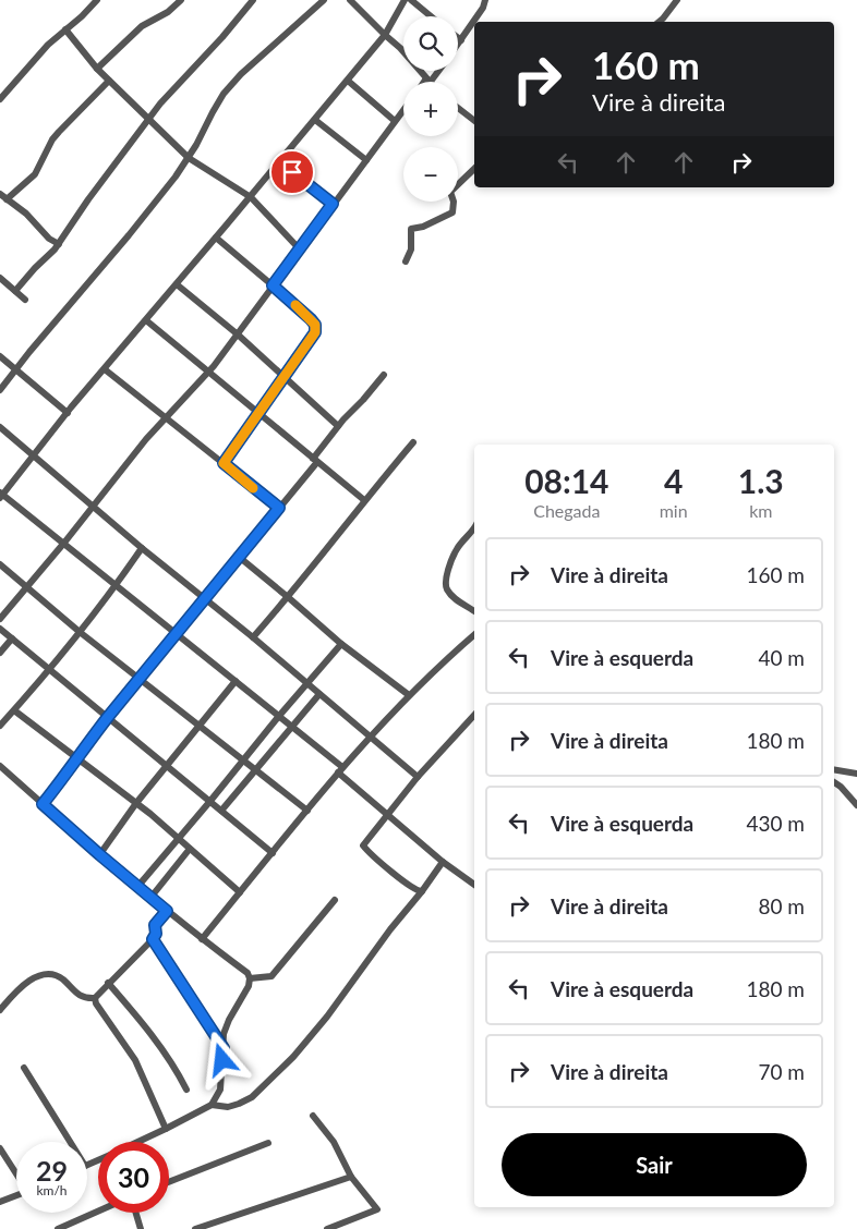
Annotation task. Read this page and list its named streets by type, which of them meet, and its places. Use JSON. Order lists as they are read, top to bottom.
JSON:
{
  "page": {
    "map_buttons": ["+", "−"],
    "turn": ["160 m", "Vire à direita"],
    "eta": [
      "08:14",
      "Chegada",
      "4",
      "min",
      "1.3",
      "km"
    ],
    "list": [
      {
        "name": "Vire à direita",
        "value": "160 m"
      },
      {
        "name": "Vire à esquerda",
        "value": "40 m"
      },
      {
        "name": "Vire à direita",
        "value": "180 m"
      },
      {
        "name": "Vire à esquerda",
        "value": "430 m"
      },
      {
        "name": "Vire à direita",
        "value": "80 m"
      },
      {
        "name": "Vire à esquerda",
        "value": "180 m"
      },
      {
        "name": "Vire à direita",
        "value": "70 m"
      }
    ],
    "buttons": "Sair",
    "speed": "29 km/h",
    "limit": "30"
  }
}
